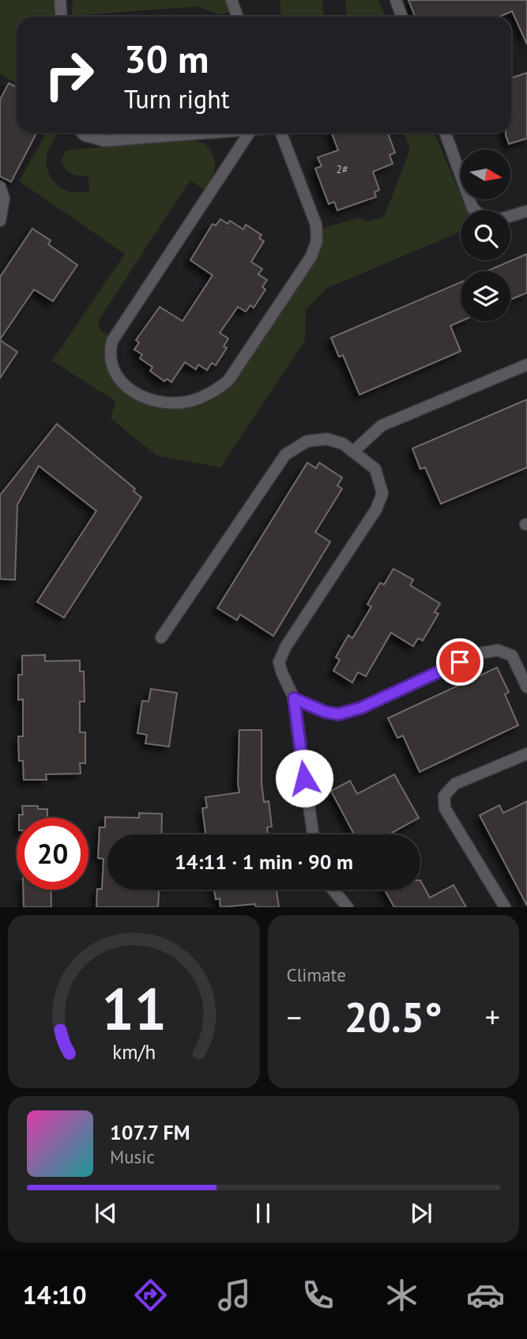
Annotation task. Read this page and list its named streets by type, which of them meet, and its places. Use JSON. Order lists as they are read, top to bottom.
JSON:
{
  "house_numbers": ["2#"],
  "north": "right",
  "page": {
    "turn": ["30 m", "Turn right"],
    "limit": "20",
    "trip": "14:11 · 1 min · 90 m",
    "tile": "Climate",
    "heat": ["−", "20.5°", "+"],
    "song": ["107.7 FM", "Music"],
    "tabs": "14:10",
    "gauge": ["11", "km/h"]
  }
}
